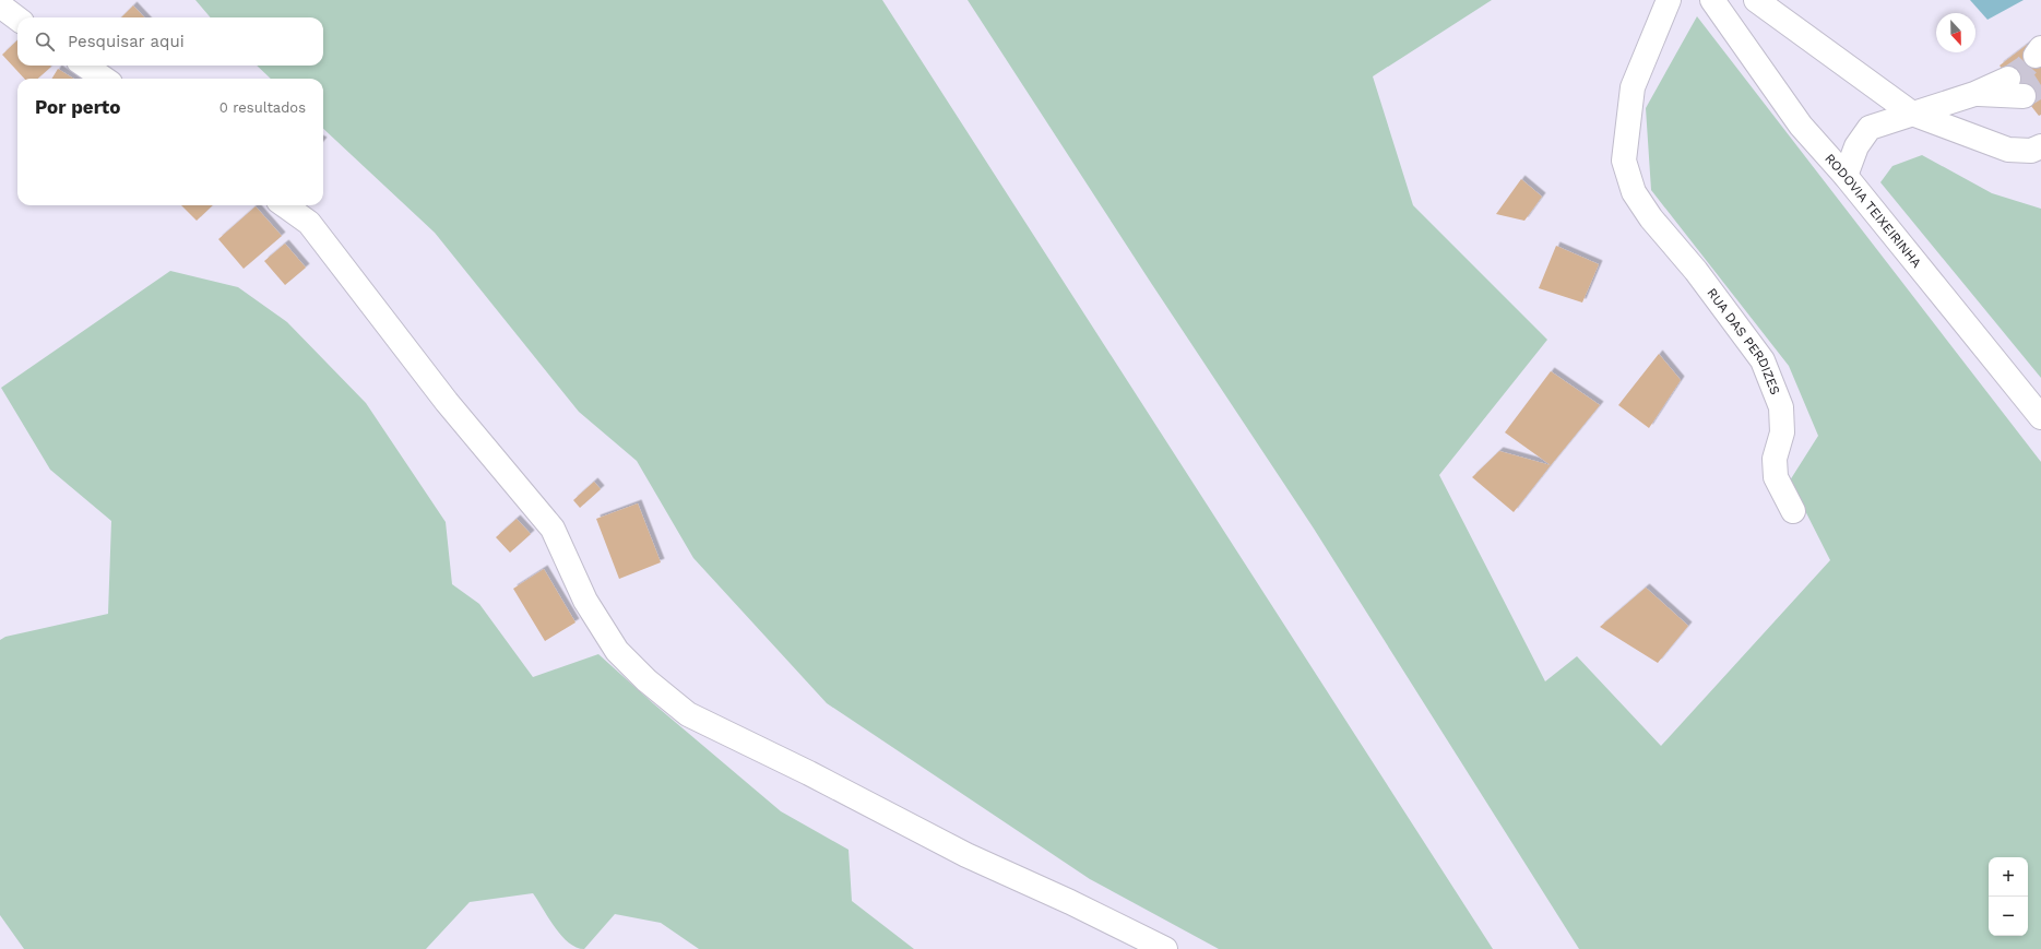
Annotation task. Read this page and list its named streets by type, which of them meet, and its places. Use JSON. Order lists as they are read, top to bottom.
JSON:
{
  "streets": {
    "street": ["RODOVIA TEIXEIRINHA", "RUA DAS PERDIZES"]
  },
  "north": "bottom",
  "page": {
    "search": "Pesquisar aqui",
    "heading": ["Por perto", "0 resultados"],
    "map_buttons": ["+", "−"]
  }
}
